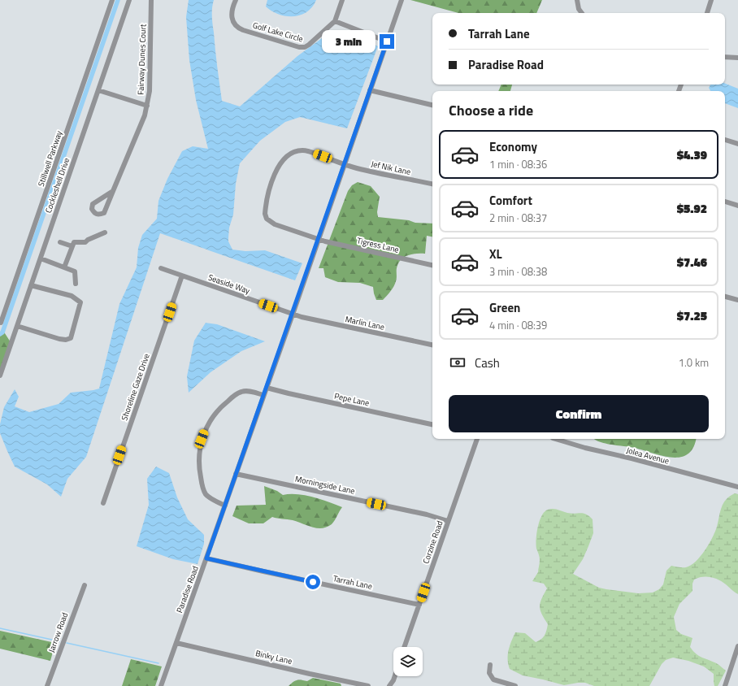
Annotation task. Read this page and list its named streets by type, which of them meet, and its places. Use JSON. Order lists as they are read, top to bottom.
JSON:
{
  "streets": {
    "street": [
      "Golf Lake Circle",
      "Fairway Dunes Court",
      "Stillwell Parkway",
      "Jef Nik Lane",
      "Cockleshell Drive",
      "Tigress Lane",
      "Seaside Way",
      "Marlin Lane",
      "Shoreline Gaze Drive",
      "Pepe Lane",
      "Jolea Avenue",
      "Morningside Lane",
      "Corzine Road",
      "Tarrah Lane",
      "Paradise Road",
      "Jarrow Road",
      "Binky Lane"
    ]
  },
  "crossings": [
    ["Jef Nik Lane", "Tigress Lane"],
    ["Jef Nik Lane", "Paradise Road"],
    ["Tigress Lane", "Paradise Road"],
    ["Seaside Way", "Marlin Lane"],
    ["Seaside Way", "Shoreline Gaze Drive"],
    ["Seaside Way", "Paradise Road"],
    ["Marlin Lane", "Paradise Road"],
    ["Pepe Lane", "Paradise Road"],
    ["Morningside Lane", "Corzine Road"],
    ["Morningside Lane", "Paradise Road"],
    ["Corzine Road", "Tarrah Lane"],
    ["Tarrah Lane", "Paradise Road"],
    ["Paradise Road", "Binky Lane"]
  ],
  "page": {
    "banner": ["Tarrah Lane", "Paradise Road"],
    "bubble": "3 min",
    "heading": "Choose a ride",
    "list": [
      {
        "name": "Economy",
        "note": "1 min · 08:36",
        "value": "$4.39"
      },
      {
        "name": "Comfort",
        "note": "2 min · 08:37",
        "value": "$5.92"
      },
      {
        "name": "XL",
        "note": "3 min · 08:38",
        "value": "$7.46"
      },
      {
        "name": "Green",
        "note": "4 min · 08:39",
        "value": "$7.25"
      }
    ],
    "pay": ["Cash", "1.0 km"],
    "buttons": "Confirm"
  }
}
